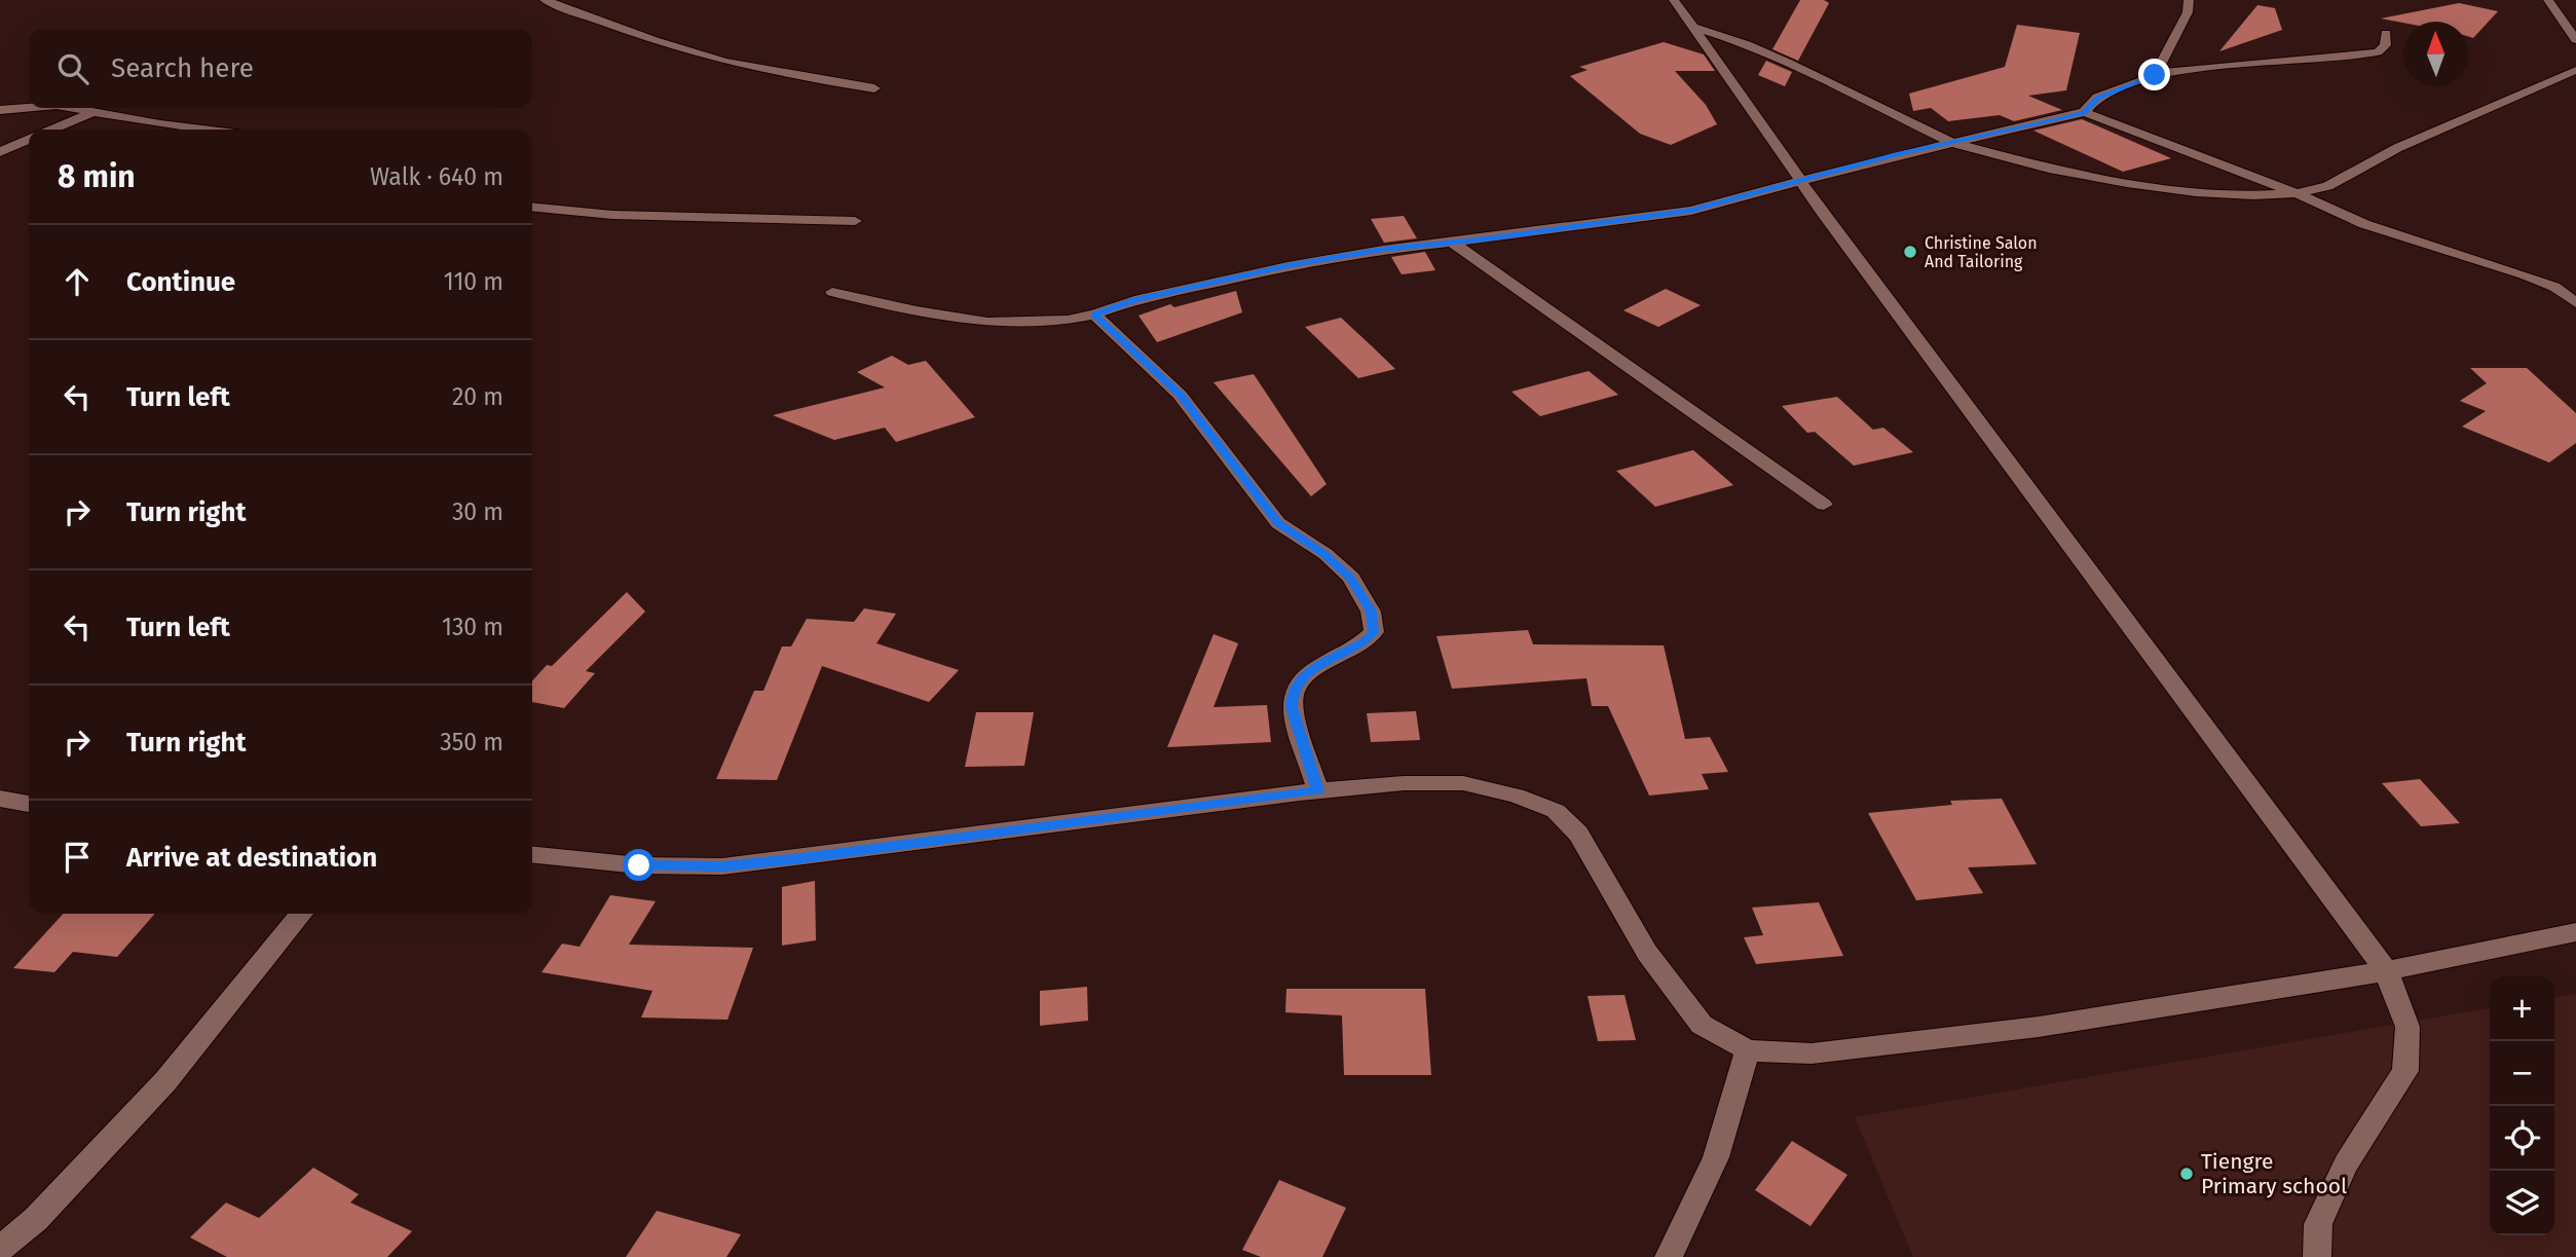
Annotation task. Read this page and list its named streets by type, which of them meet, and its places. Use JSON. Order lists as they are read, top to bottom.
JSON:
{
  "places": ["Christine Salon And Tailoring", "Tiengre Primary school"],
  "north": "top",
  "page": {
    "search": "Search here",
    "heading": ["8 min", "Walk · 640 m"],
    "list": [
      ["Continue", "110 m"],
      ["Turn left", "20 m"],
      ["Turn right", "30 m"],
      ["Turn left", "130 m"],
      ["Turn right", "350 m"],
      "Arrive at destination"
    ],
    "map_buttons": ["+", "−"]
  }
}
